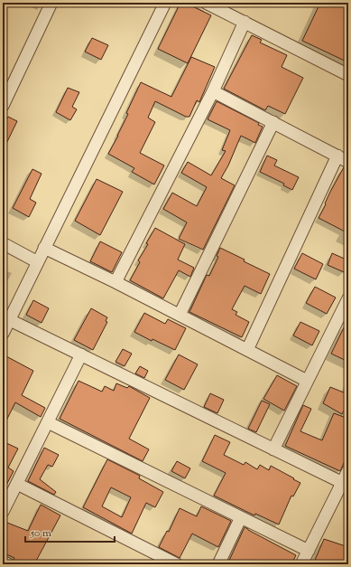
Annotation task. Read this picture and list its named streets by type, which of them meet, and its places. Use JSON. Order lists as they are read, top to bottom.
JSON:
{
  "scale_bar": "50 m"
}
